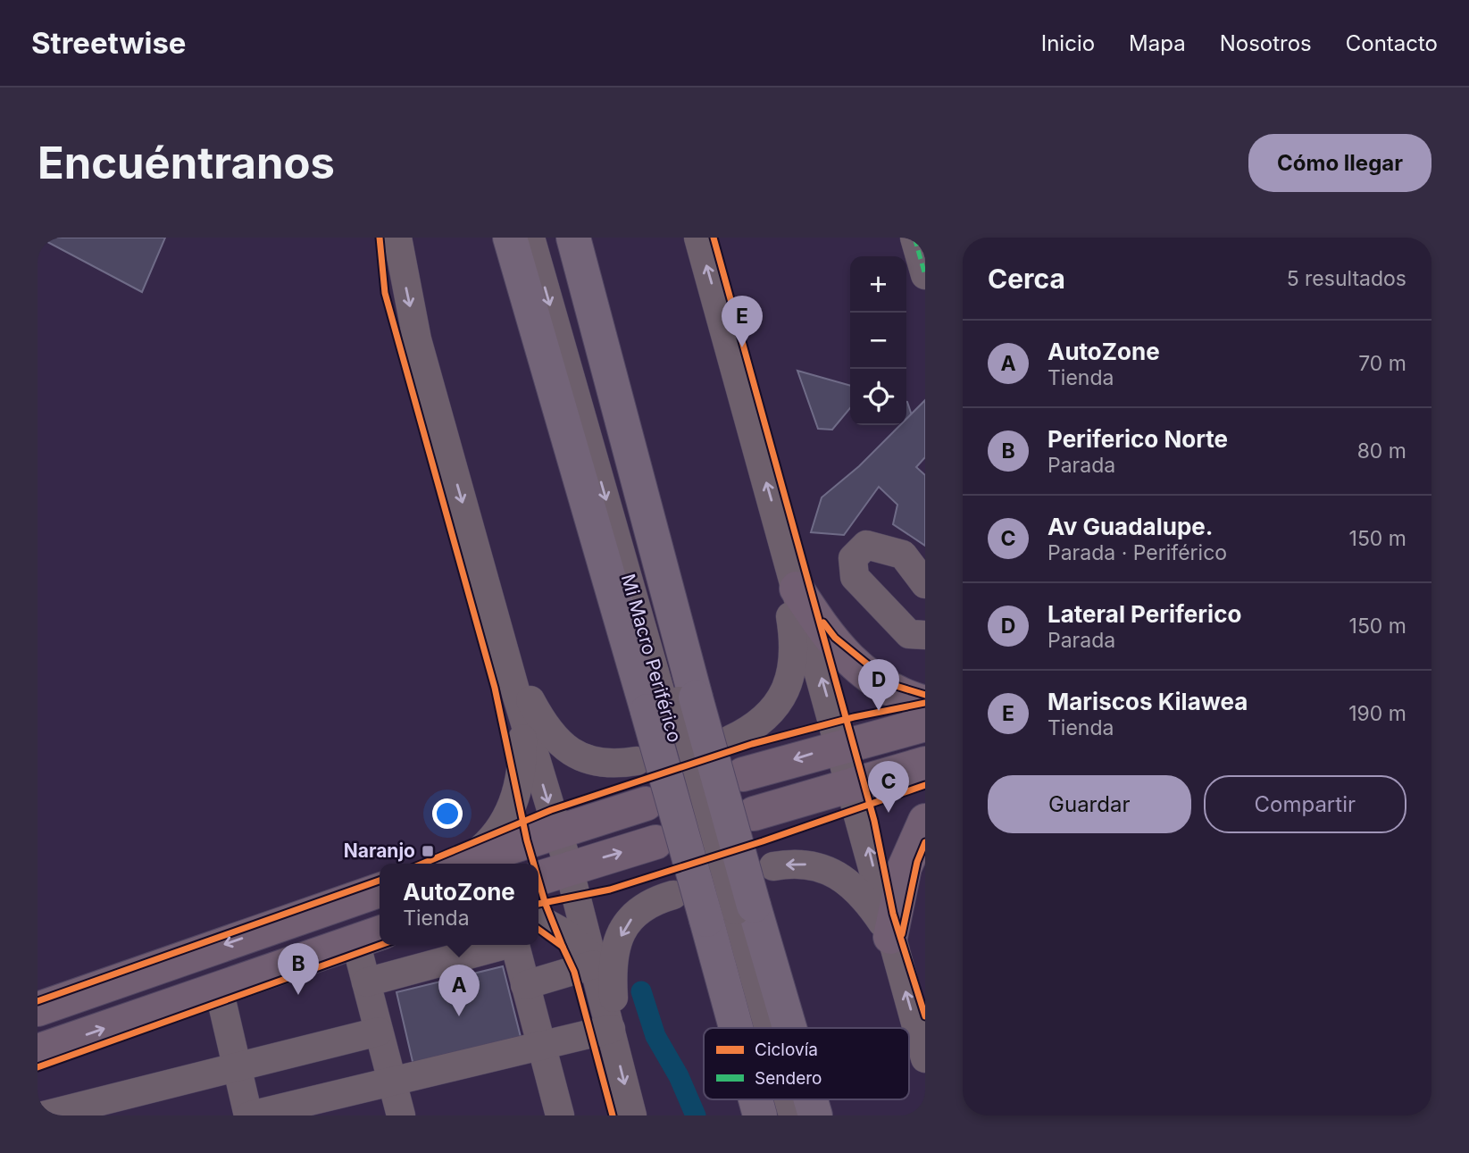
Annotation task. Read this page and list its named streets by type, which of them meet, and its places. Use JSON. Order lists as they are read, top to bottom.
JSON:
{
  "streets": {
    "street": ["Mi Macro Periférico"]
  },
  "places": {
    "transit": ["Naranjo"]
  },
  "legend": ["Ciclovía", "Sendero"],
  "page": {
    "header": "Streetwise",
    "nav": [
      "Inicio",
      "Mapa",
      "Nosotros",
      "Contacto"
    ],
    "buttons": [
      "Cómo llegar",
      ["Guardar", "Compartir"]
    ],
    "title": "Encuéntranos",
    "heading": ["Cerca", "5 resultados"],
    "map_buttons": ["+", "−"],
    "pins": [
      "E",
      "D",
      "C",
      "B",
      "A"
    ],
    "list": [
      {
        "mark": "A",
        "name": "AutoZone",
        "note": "Tienda",
        "value": "70 m"
      },
      {
        "mark": "B",
        "name": "Periferico Norte",
        "note": "Parada",
        "value": "80 m"
      },
      {
        "mark": "C",
        "name": "Av Guadalupe.",
        "note": "Parada · Periférico",
        "value": "150 m"
      },
      {
        "mark": "D",
        "name": "Lateral Periferico",
        "note": "Parada",
        "value": "150 m"
      },
      {
        "mark": "E",
        "name": "Mariscos Kilawea",
        "note": "Tienda",
        "value": "190 m"
      }
    ],
    "popup": ["AutoZone", "Tienda"]
  }
}
